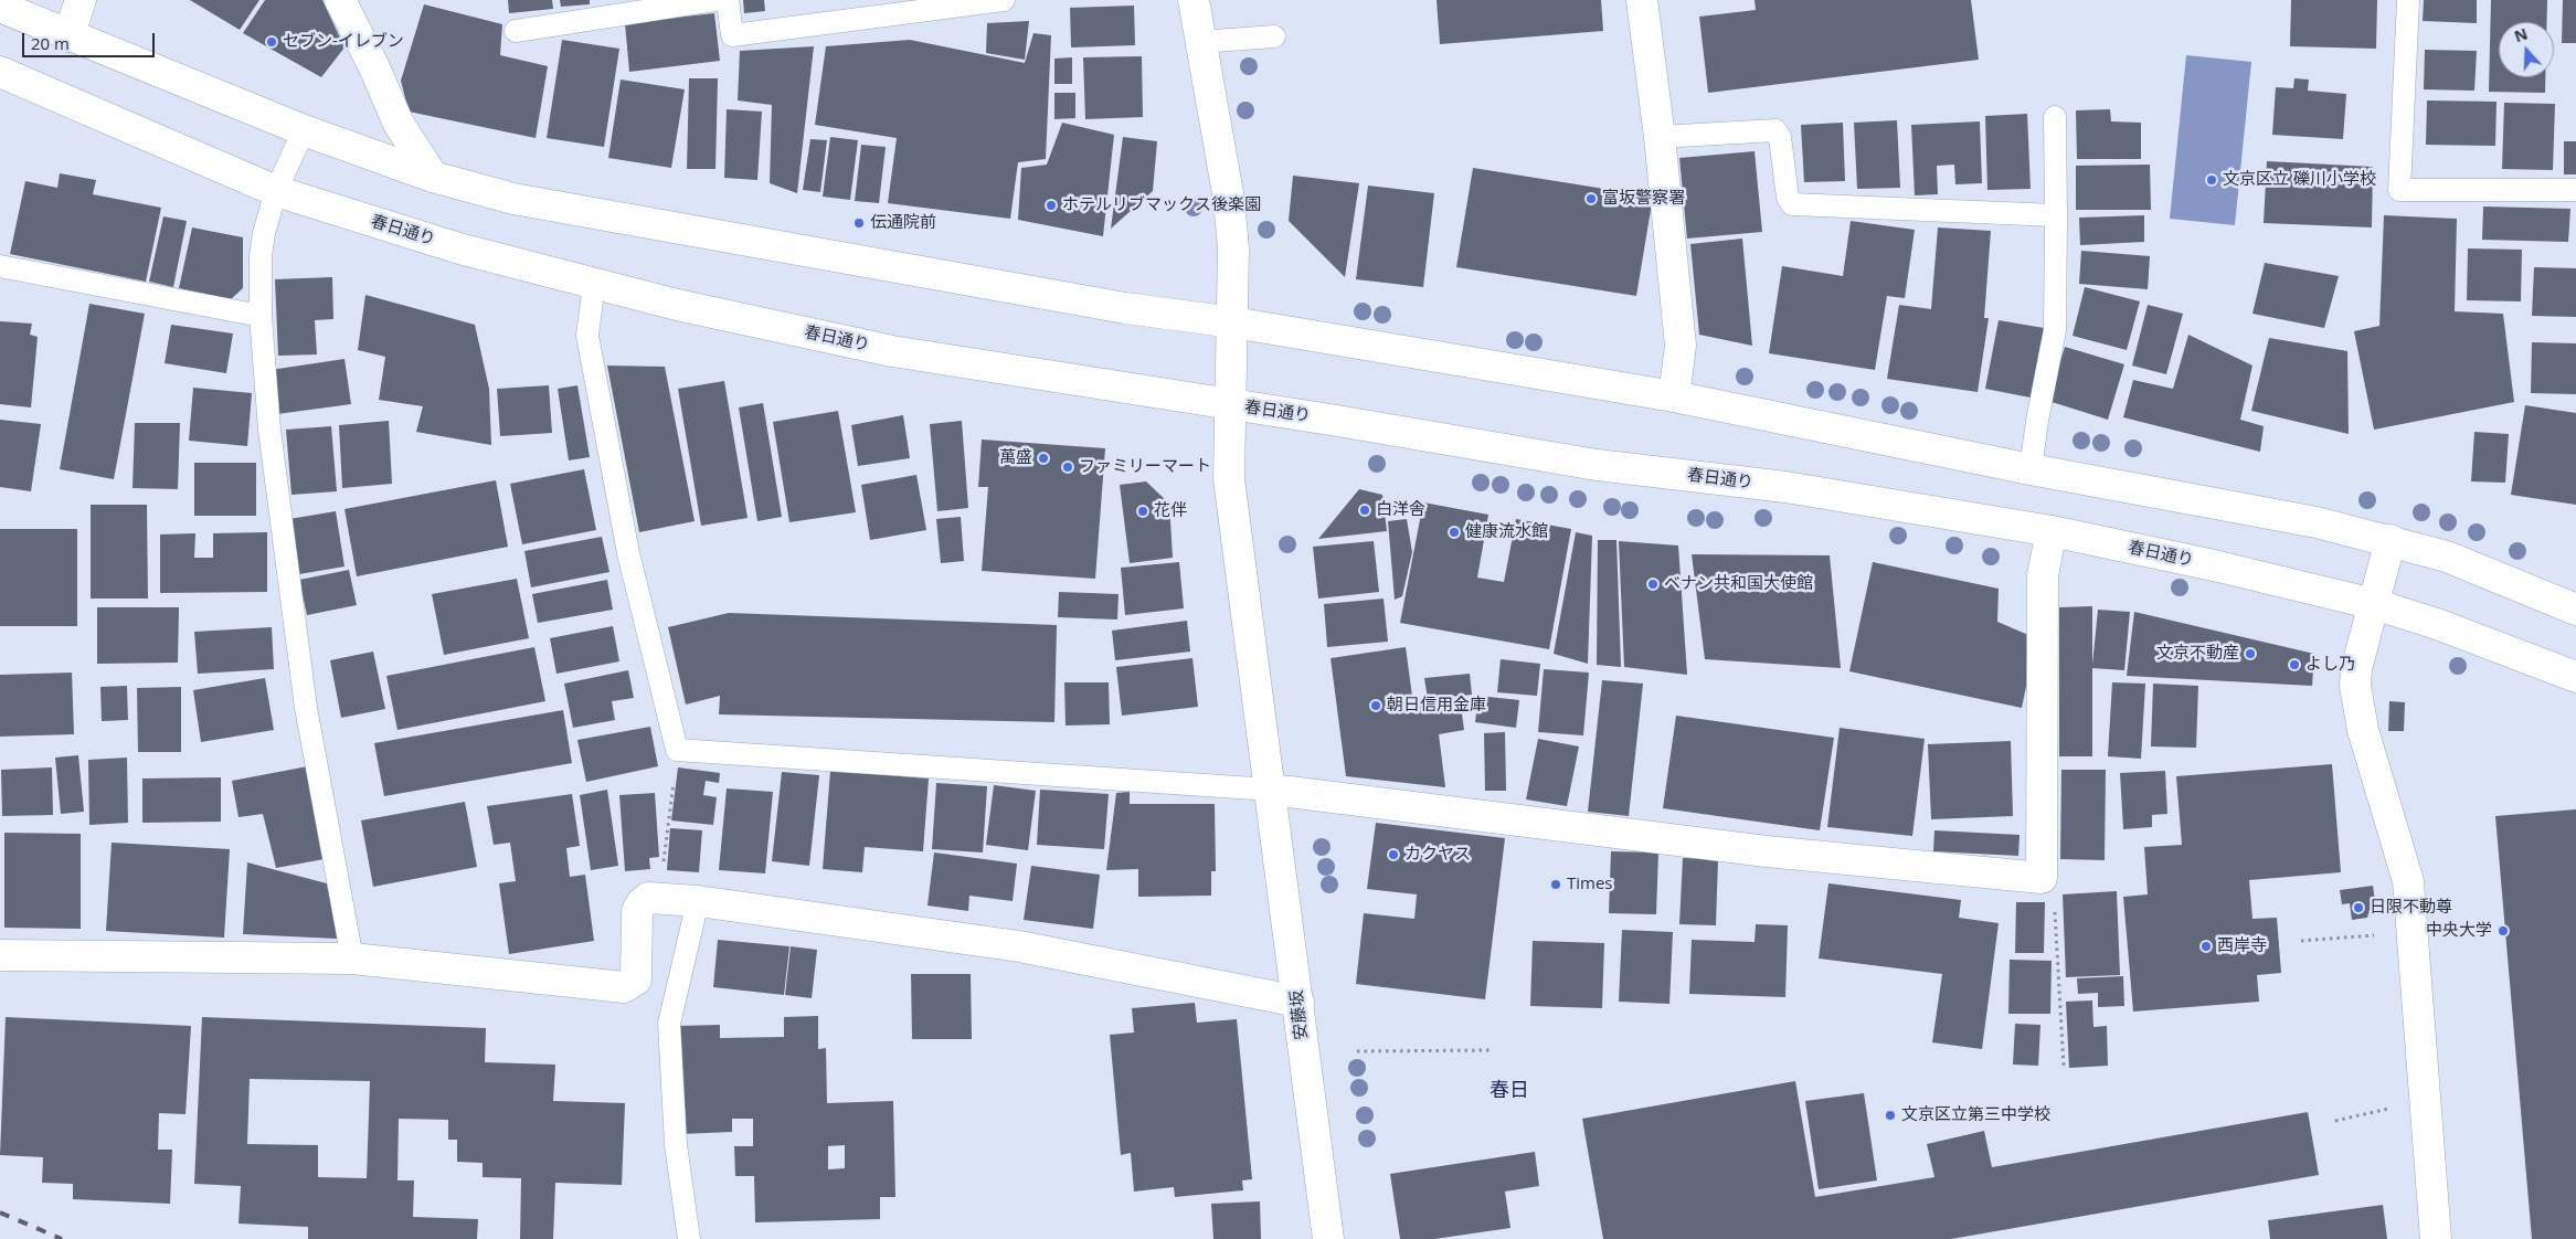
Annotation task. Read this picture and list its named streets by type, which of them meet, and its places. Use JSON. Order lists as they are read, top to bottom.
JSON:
{
  "streets": {
    "main road": ["春日通り", "安藤坂"]
  },
  "crossings": [
    ["春日通り", "安藤坂"]
  ],
  "districts": ["春日"],
  "places": [
    "セブン-イレブン",
    "文京区立 礫川小学校",
    "富坂警察署",
    "ホテルリブマックス後楽園",
    "伝通院前",
    "萬盛",
    "ファミリーマート",
    "白洋舎",
    "花伴",
    "健康流水館",
    "ベナン共和国大使館",
    "文京不動産",
    "よし乃",
    "朝日信用金庫",
    "カクヤス",
    "Times",
    "日限不動尊",
    "中央大学",
    "西岸寺",
    "文京区立第三中学校"
  ],
  "scale_bar": "20 m",
  "north": "top"
}
